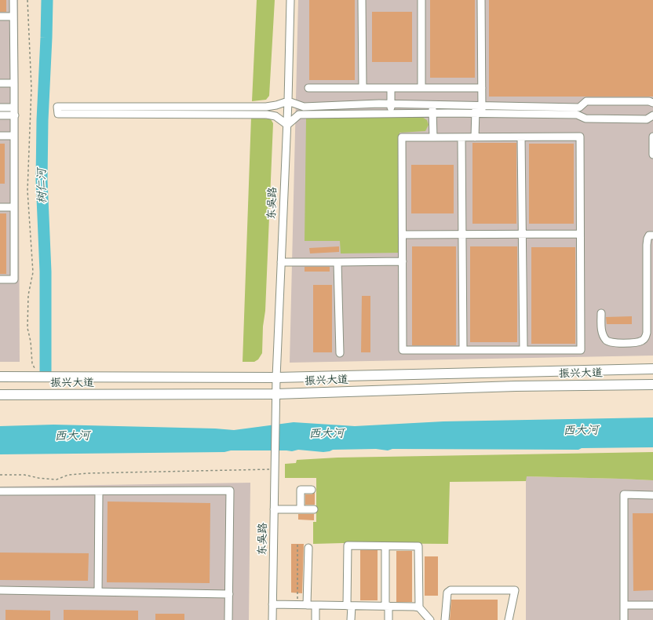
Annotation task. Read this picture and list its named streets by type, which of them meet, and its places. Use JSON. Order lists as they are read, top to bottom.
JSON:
{
  "streets": {
    "main road": ["振兴大道"],
    "street": ["东吴路"]
  },
  "crossings": [
    ["东吴路", "振兴大道"]
  ],
  "water": ["树仁河", "西大河"]
}
